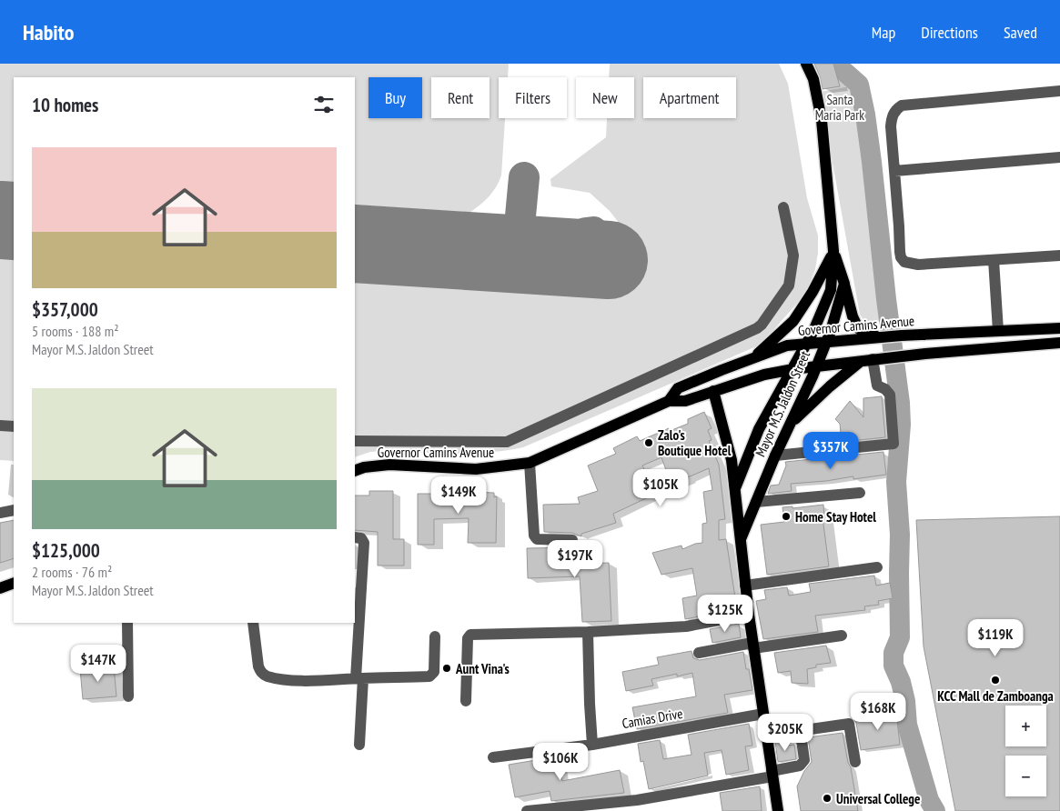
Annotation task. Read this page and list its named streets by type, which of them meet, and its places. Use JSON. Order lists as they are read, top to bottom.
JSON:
{
  "streets": {
    "main road": ["Governor Camins Avenue", "Mayor M.S. Jaldon Street"],
    "street": ["Camias Drive"]
  },
  "crossings": [
    ["Governor Camins Avenue", "Mayor M.S. Jaldon Street"],
    ["Mayor M.S. Jaldon Street", "Camias Drive"]
  ],
  "parks": ["Santa Maria Park"],
  "places": [
    "Zalo's Boutique Hotel",
    "Home Stay Hotel",
    "Aunt Vina's",
    "KCC Mall de Zamboanga",
    "Universal College"
  ],
  "page": {
    "header": "Habito",
    "nav": ["Map", "Directions", "Saved"],
    "chip": [
      "Buy",
      "Rent",
      "Filters",
      "New",
      "Apartment"
    ],
    "heading": "10 homes",
    "list": [
      {
        "name": "$357,000",
        "note": "5 rooms · 188 m² · Mayor M.S. Jaldon Street"
      },
      {
        "name": "$125,000",
        "note": "2 rooms · 76 m² · Mayor M.S. Jaldon Street"
      }
    ],
    "price": [
      "$357K",
      "$105K",
      "$149K",
      "$197K",
      "$125K",
      "$119K",
      "$147K",
      "$168K",
      "$205K",
      "$106K"
    ],
    "map_buttons": ["+", "−"]
  }
}
